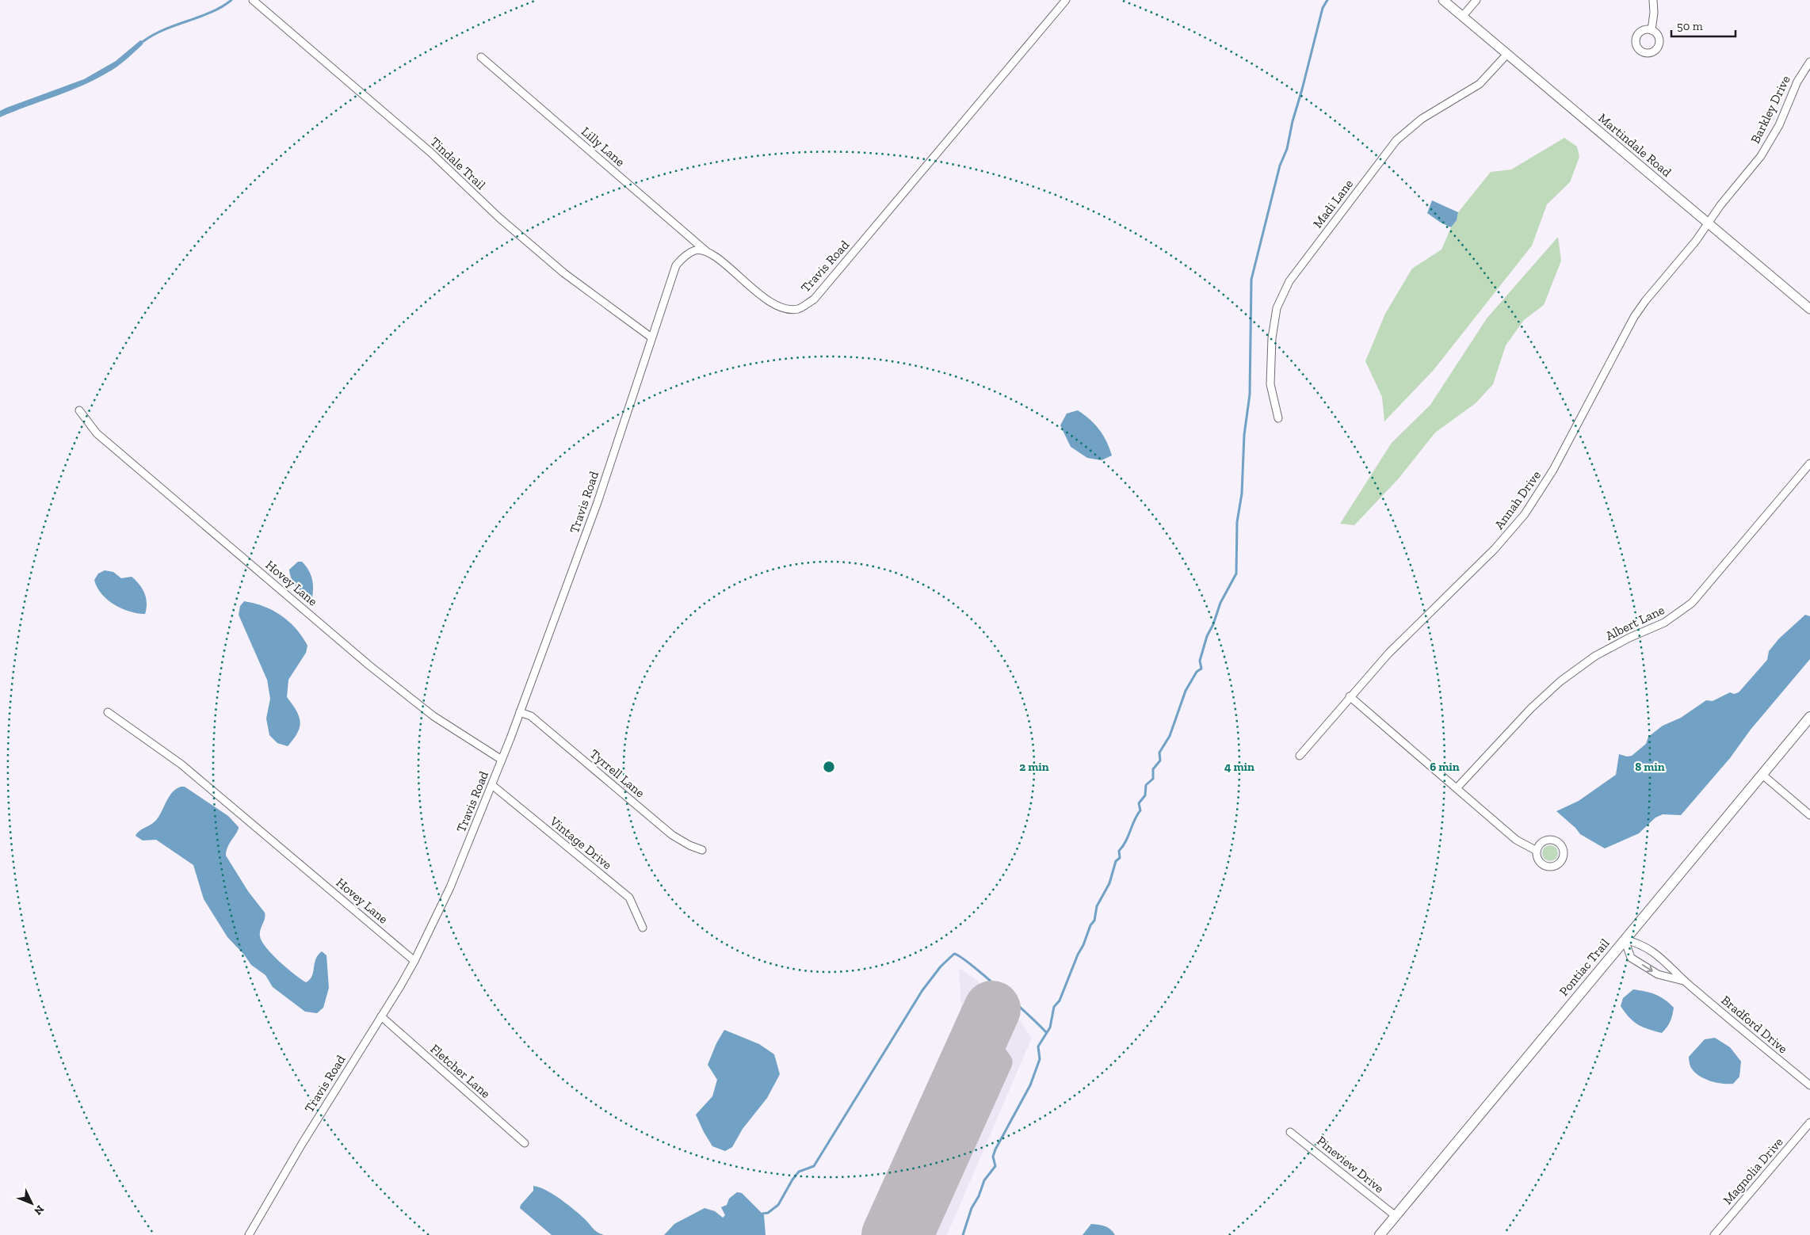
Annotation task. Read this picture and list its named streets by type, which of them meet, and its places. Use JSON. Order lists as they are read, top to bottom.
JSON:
{
  "streets": {
    "main road": ["Pontiac Trail"],
    "street": [
      "Barkley Drive",
      "Martindale Road",
      "Lilly Lane",
      "Tindale Trail",
      "Madi Lane",
      "Travis Road",
      "Annah Drive",
      "Hovey Lane",
      "Albert Lane",
      "Tyrrell Lane",
      "Vintage Drive",
      "Bradford Drive",
      "Fletcher Lane",
      "Pineview Drive",
      "Magnolia Drive"
    ]
  },
  "crossings": [
    ["Barkley Drive", "Martindale Road"],
    ["Barkley Drive", "Annah Drive"],
    ["Martindale Road", "Madi Lane"],
    ["Martindale Road", "Annah Drive"],
    ["Lilly Lane", "Travis Road"],
    ["Tindale Trail", "Travis Road"],
    ["Travis Road", "Hovey Lane"],
    ["Travis Road", "Tyrrell Lane"],
    ["Travis Road", "Vintage Drive"],
    ["Travis Road", "Fletcher Lane"],
    ["Pontiac Trail", "Bradford Drive"],
    ["Pontiac Trail", "Pineview Drive"]
  ],
  "scale_bar": "50 m",
  "north": "bottom right",
  "rings": [
    "2 min",
    "4 min",
    "6 min",
    "8 min"
  ]
}
